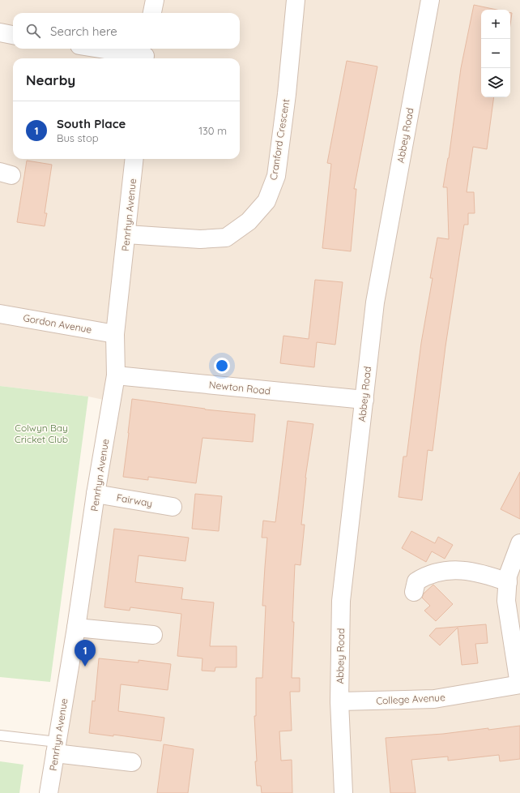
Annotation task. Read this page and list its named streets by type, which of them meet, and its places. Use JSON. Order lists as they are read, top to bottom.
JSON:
{
  "streets": {
    "street": [
      "Abbey Road",
      "Cranford Crescent",
      "Penrhyn Avenue",
      "Gordon Avenue",
      "Newton Road",
      "Fairway",
      "College Avenue"
    ]
  },
  "crossings": [
    ["Abbey Road", "Newton Road"],
    ["Abbey Road", "College Avenue"],
    ["Cranford Crescent", "Penrhyn Avenue"],
    ["Penrhyn Avenue", "Gordon Avenue"],
    ["Penrhyn Avenue", "Newton Road"],
    ["Penrhyn Avenue", "Fairway"]
  ],
  "parks": ["Colwyn Bay Cricket Club"],
  "page": {
    "map_buttons": ["+", "−"],
    "search": "Search here",
    "heading": "Nearby",
    "list": [
      {
        "mark": "1",
        "name": "South Place",
        "note": "Bus stop",
        "value": "130 m"
      }
    ],
    "pins": "1"
  }
}
